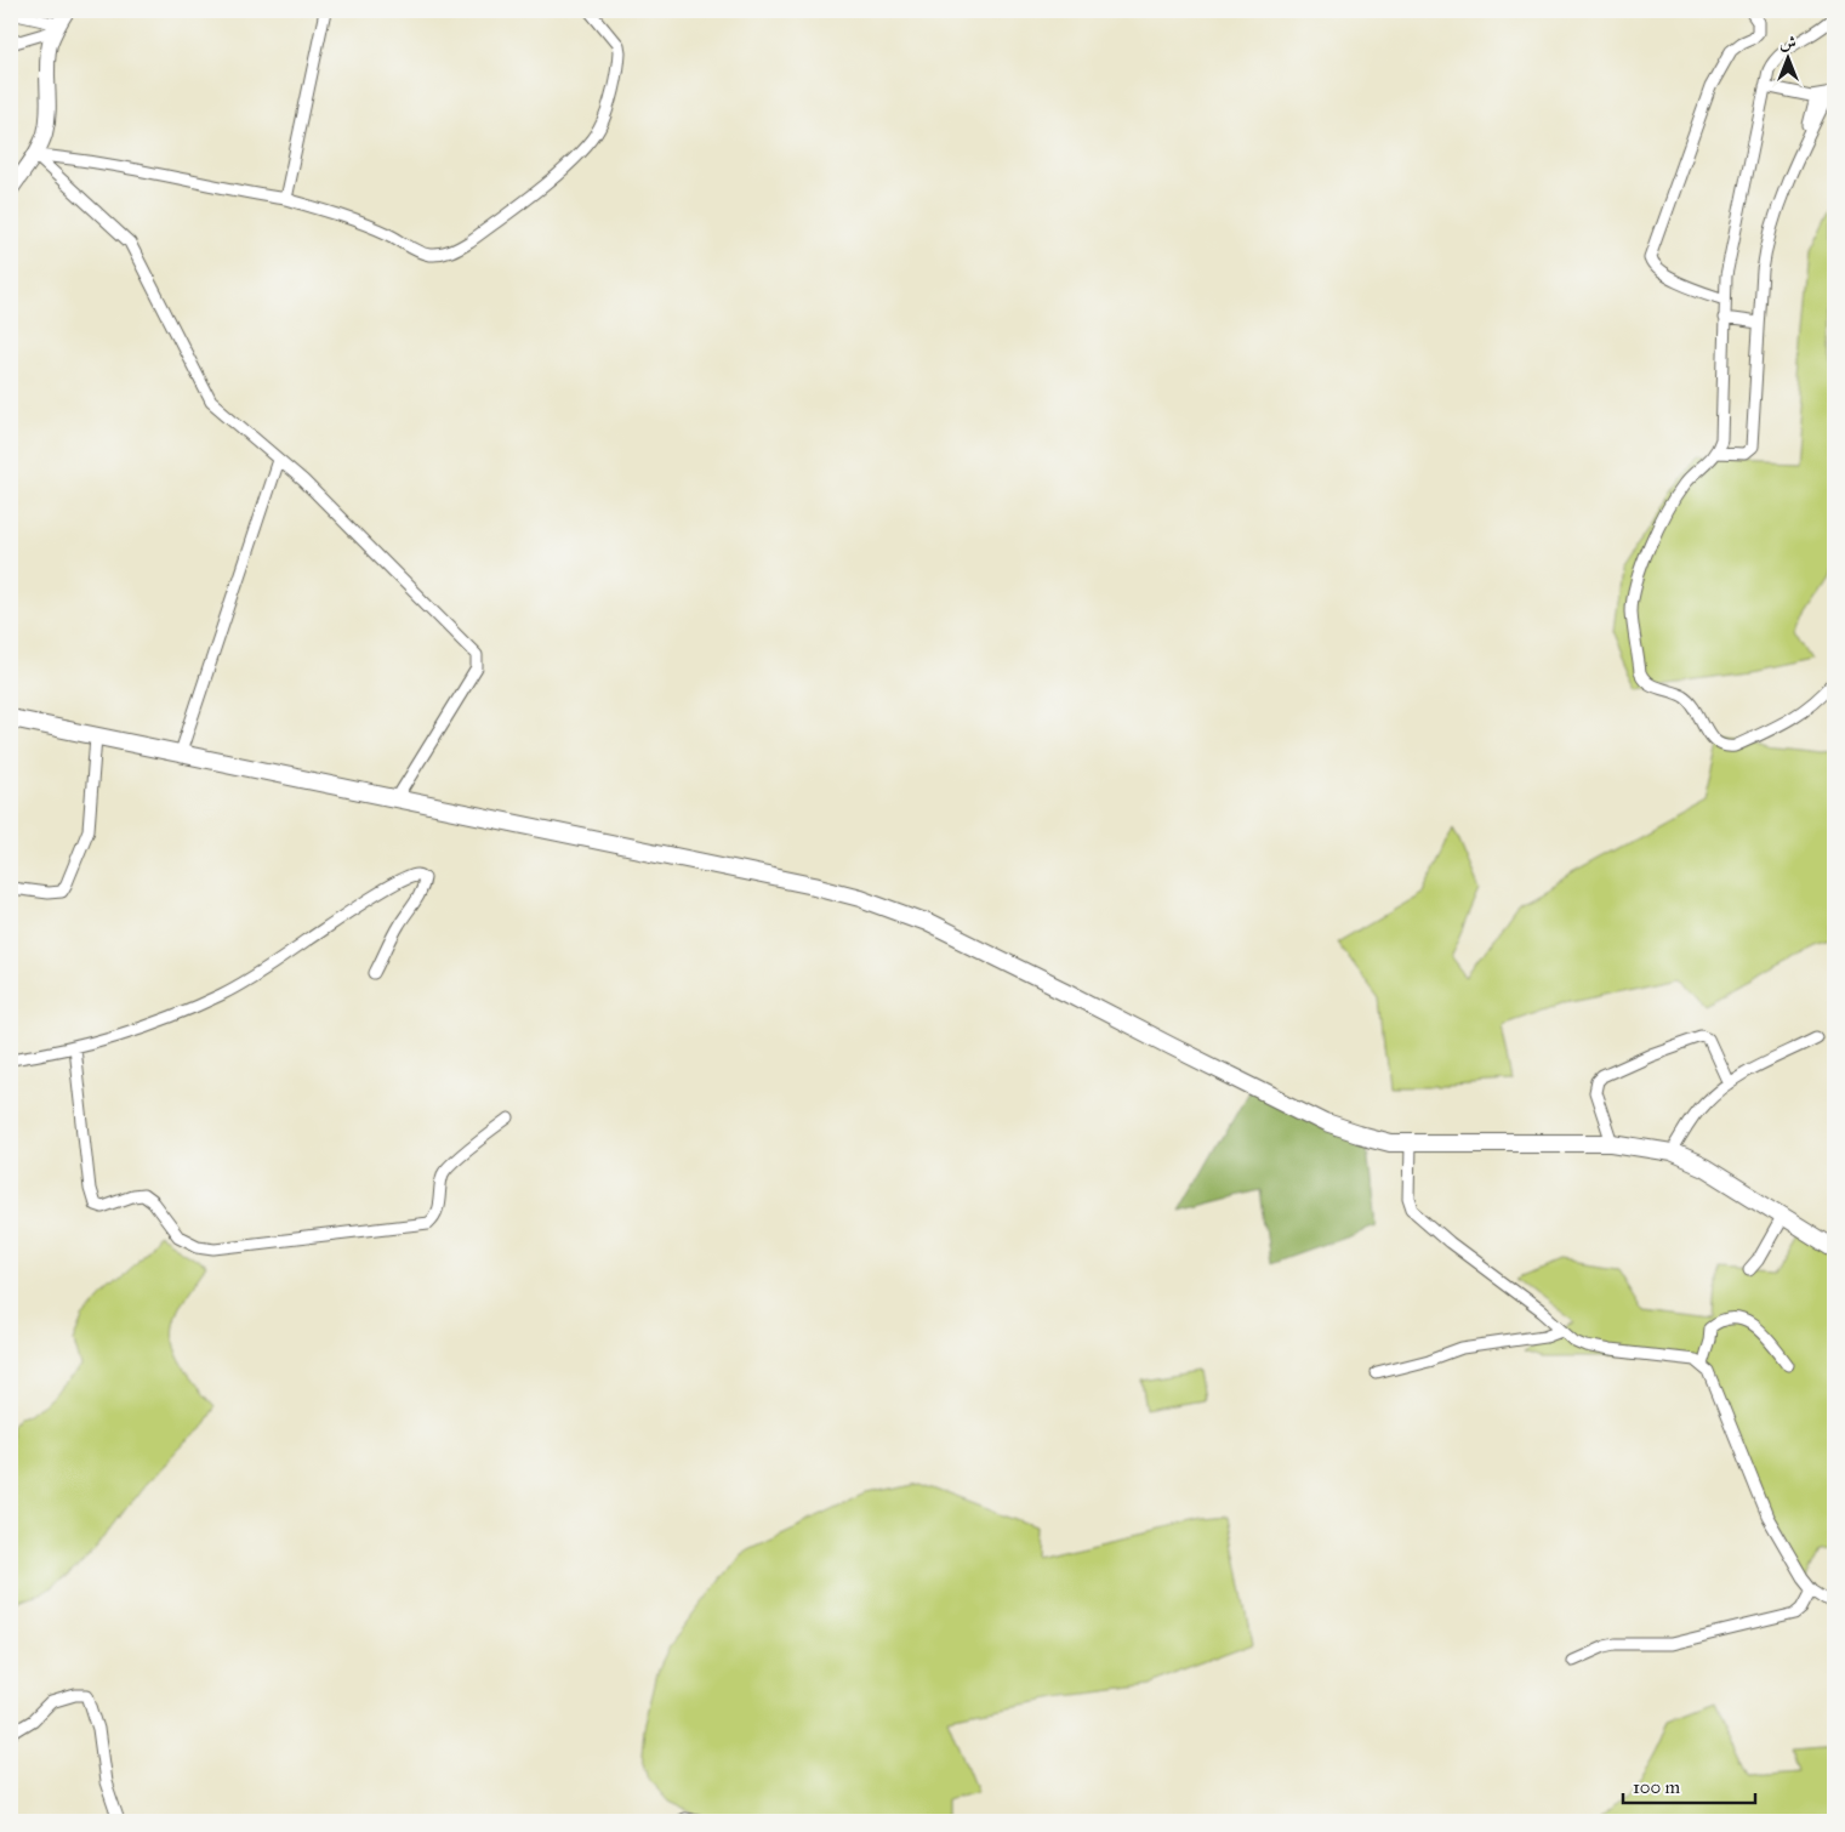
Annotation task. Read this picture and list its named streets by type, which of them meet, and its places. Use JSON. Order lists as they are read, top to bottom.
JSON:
{
  "scale_bar": "100 m",
  "north": "top"
}
